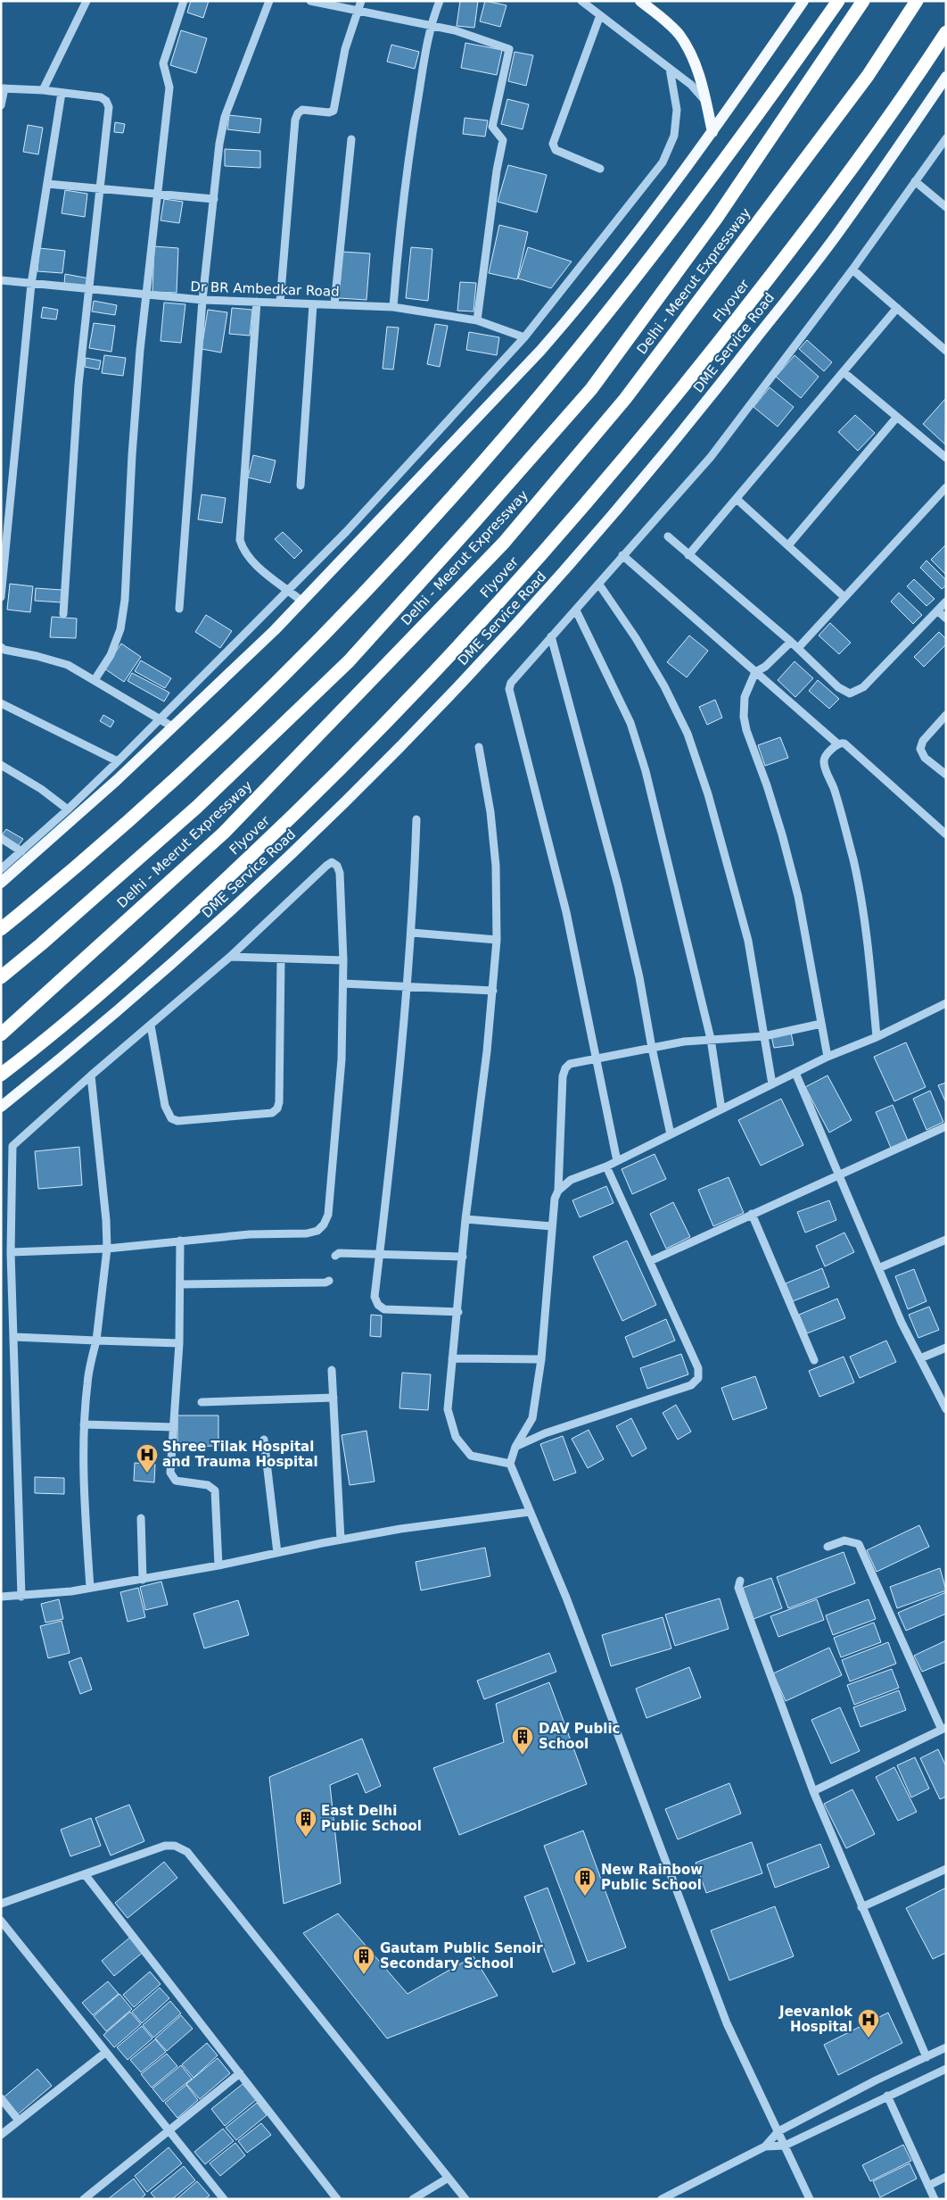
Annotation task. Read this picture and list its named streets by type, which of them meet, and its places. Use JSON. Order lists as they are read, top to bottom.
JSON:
{
  "streets": {
    "highway": ["Delhi - Meerut Expressway", "Flyover"],
    "main road": ["DME Service Road"],
    "street": ["Dr BR Ambedkar Road"]
  },
  "places": {
    "hospital": ["Shree Tilak Hospital and Trauma Hospital", "Jeevanlok Hospital"],
    "building": [
      "DAV Public School",
      "East Delhi Public School",
      "New Rainbow Public School",
      "Gautam Public Senoir Secondary School"
    ]
  }
}
